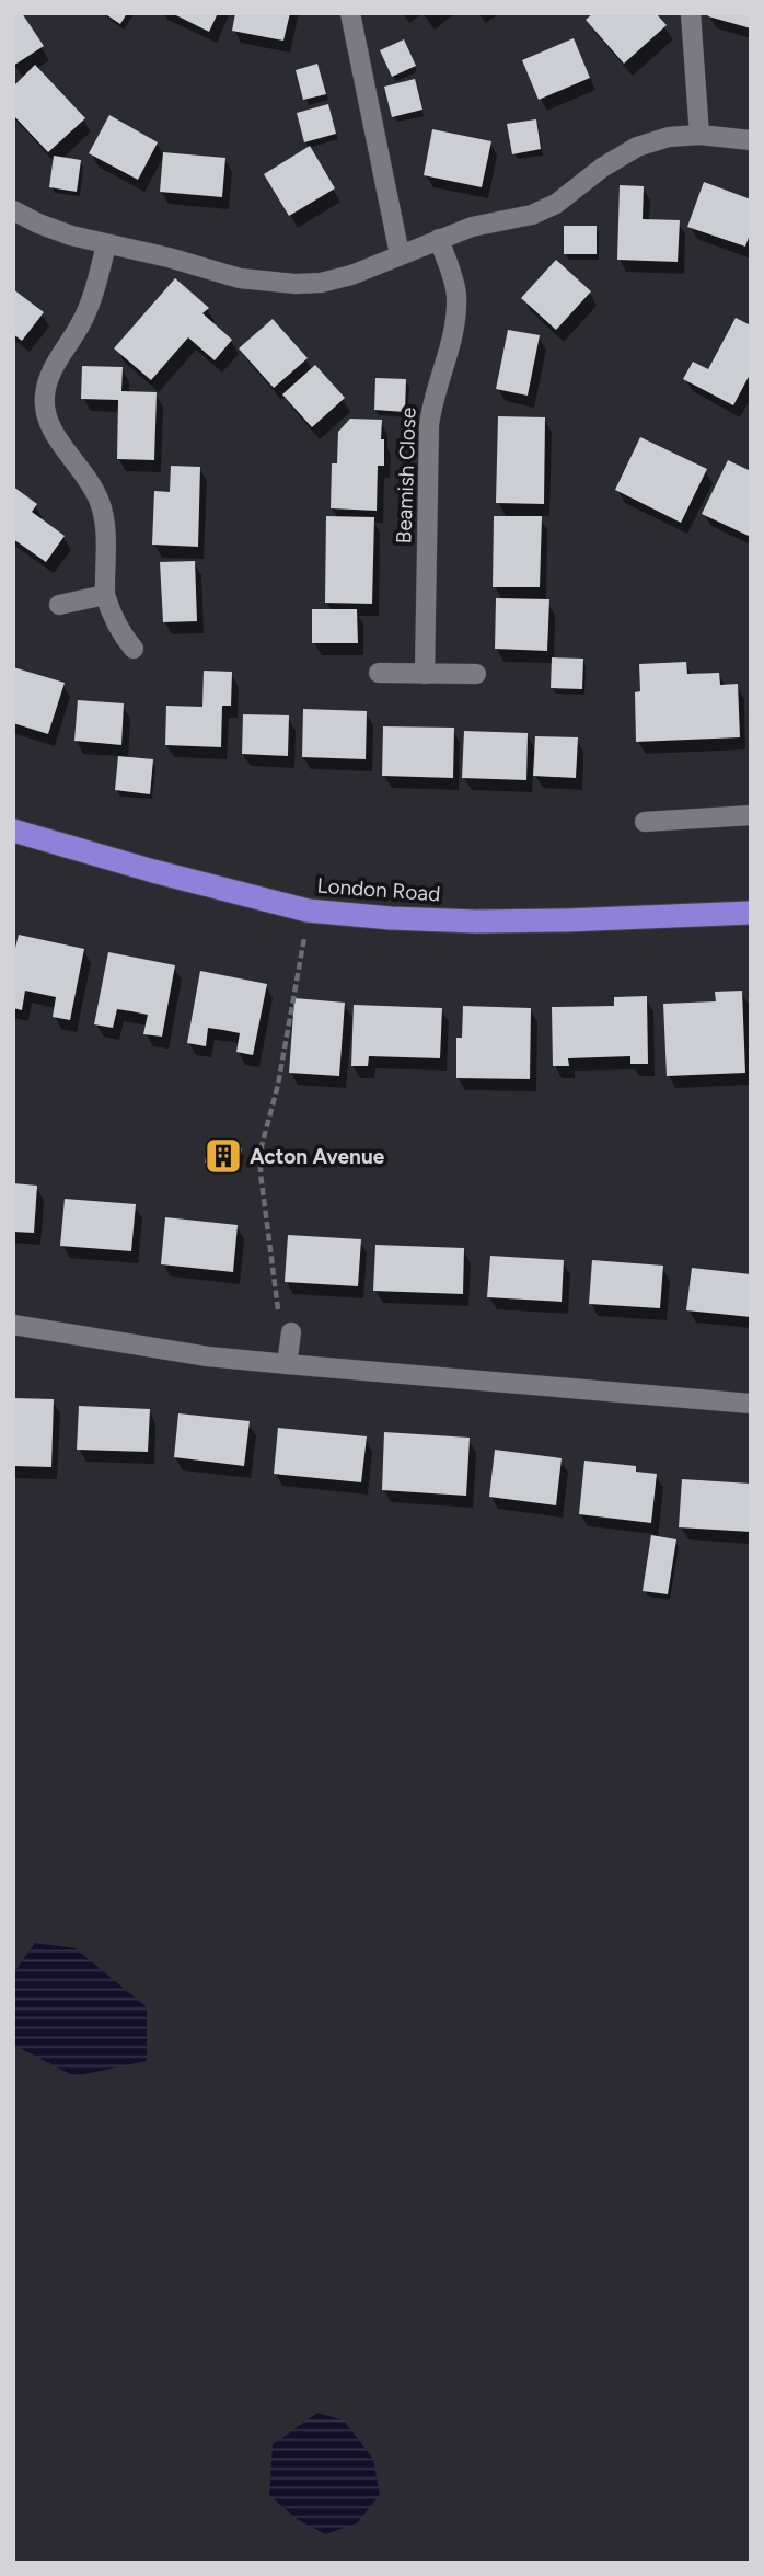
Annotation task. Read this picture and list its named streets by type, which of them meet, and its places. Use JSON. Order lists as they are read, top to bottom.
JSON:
{
  "streets": {
    "highway": ["London Road"],
    "street": ["Beamish Close"]
  },
  "places": {
    "building": ["Acton Avenue"]
  }
}
